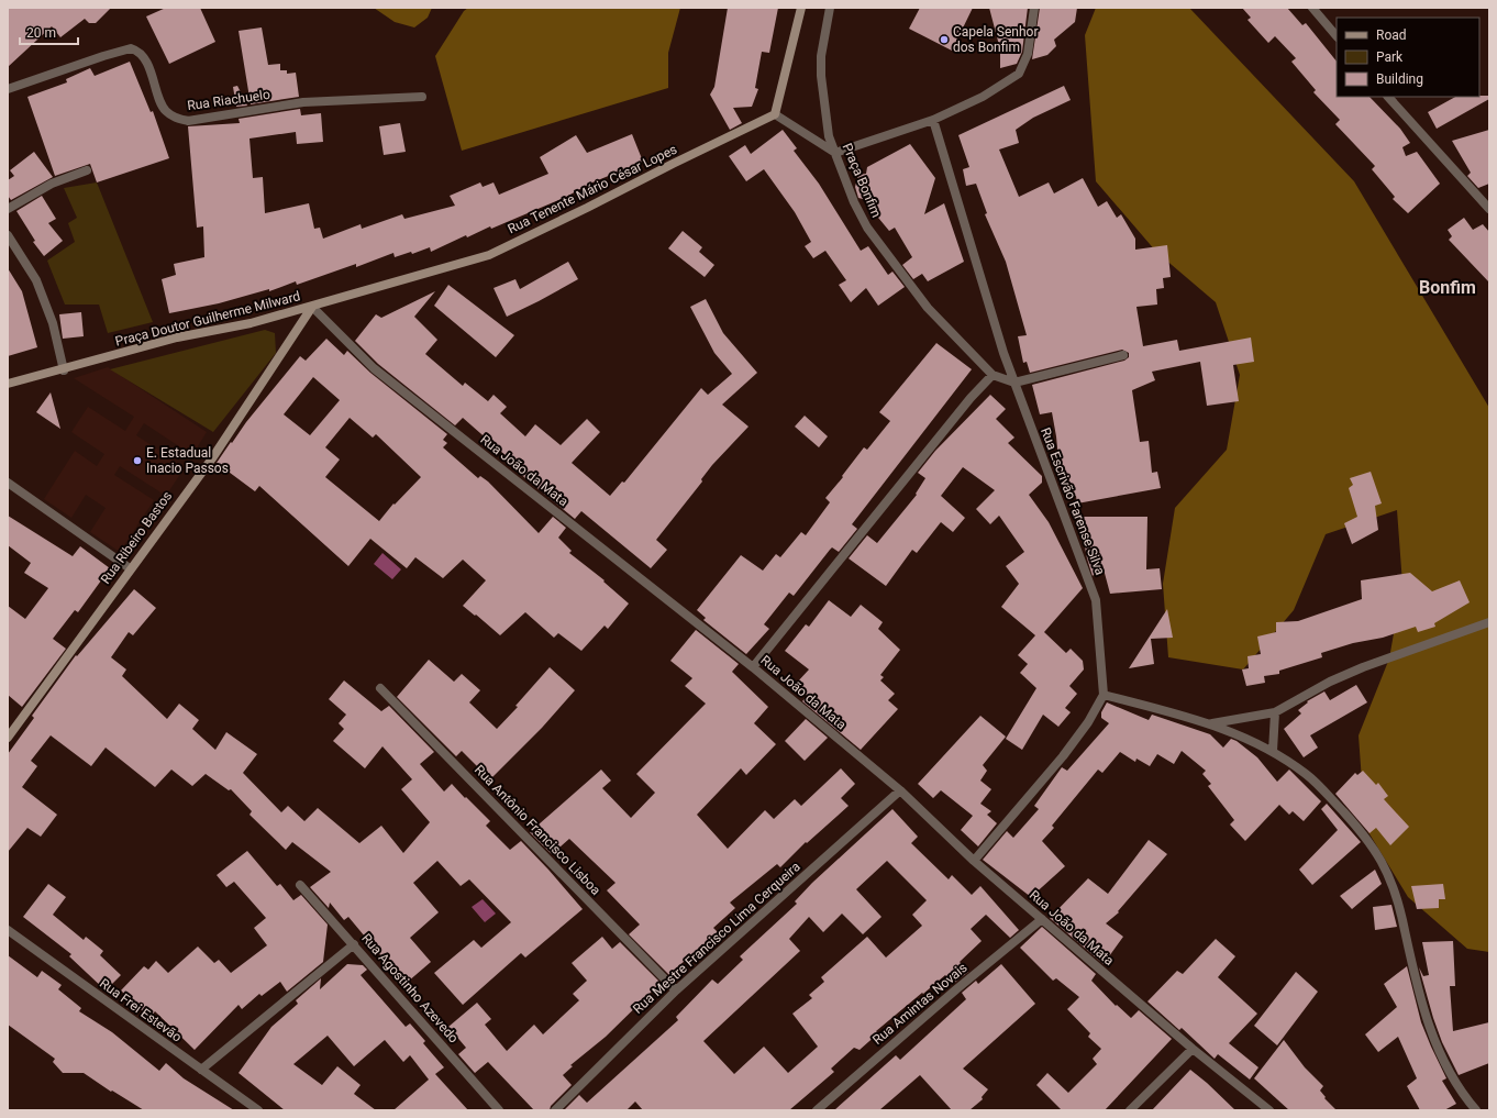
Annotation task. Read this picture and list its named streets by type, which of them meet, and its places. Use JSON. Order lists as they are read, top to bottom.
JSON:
{
  "streets": {
    "main road": ["Rua Tenente Mário César Lopes", "Praça Doutor Guilherme Milward", "Rua Ribeiro Bastos"],
    "street": [
      "Rua Riachuelo",
      "Praça Bonfim",
      "Rua João da Mata",
      "Rua Escrivão Farense Silva",
      "Rua Antônio Francisco Lisboa",
      "Rua Mestre Francisco Lima Cerqueira",
      "Rua Agostinho Azevedo",
      "Rua Amintas Novais",
      "Rua Frei Estevão"
    ]
  },
  "crossings": [
    ["Praça Bonfim", "Rua Escrivão Farense Silva"],
    ["Rua Tenente Mário César Lopes", "Praça Doutor Guilherme Milward"],
    ["Rua Tenente Mário César Lopes", "Rua João da Mata"],
    ["Rua Tenente Mário César Lopes", "Rua Ribeiro Bastos"],
    ["Praça Doutor Guilherme Milward", "Rua João da Mata"],
    ["Praça Doutor Guilherme Milward", "Rua Ribeiro Bastos"],
    ["Rua João da Mata", "Rua Ribeiro Bastos"],
    ["Rua João da Mata", "Rua Mestre Francisco Lima Cerqueira"],
    ["Rua João da Mata", "Rua Amintas Novais"],
    ["Rua Antônio Francisco Lisboa", "Rua Mestre Francisco Lima Cerqueira"]
  ],
  "districts": ["Bonfim"],
  "places": ["Capela Senhor dos Bonfim", "E. Estadual Inacio Passos"],
  "legend": ["Road", "Park", "Building"],
  "scale_bar": "20 m"
}
